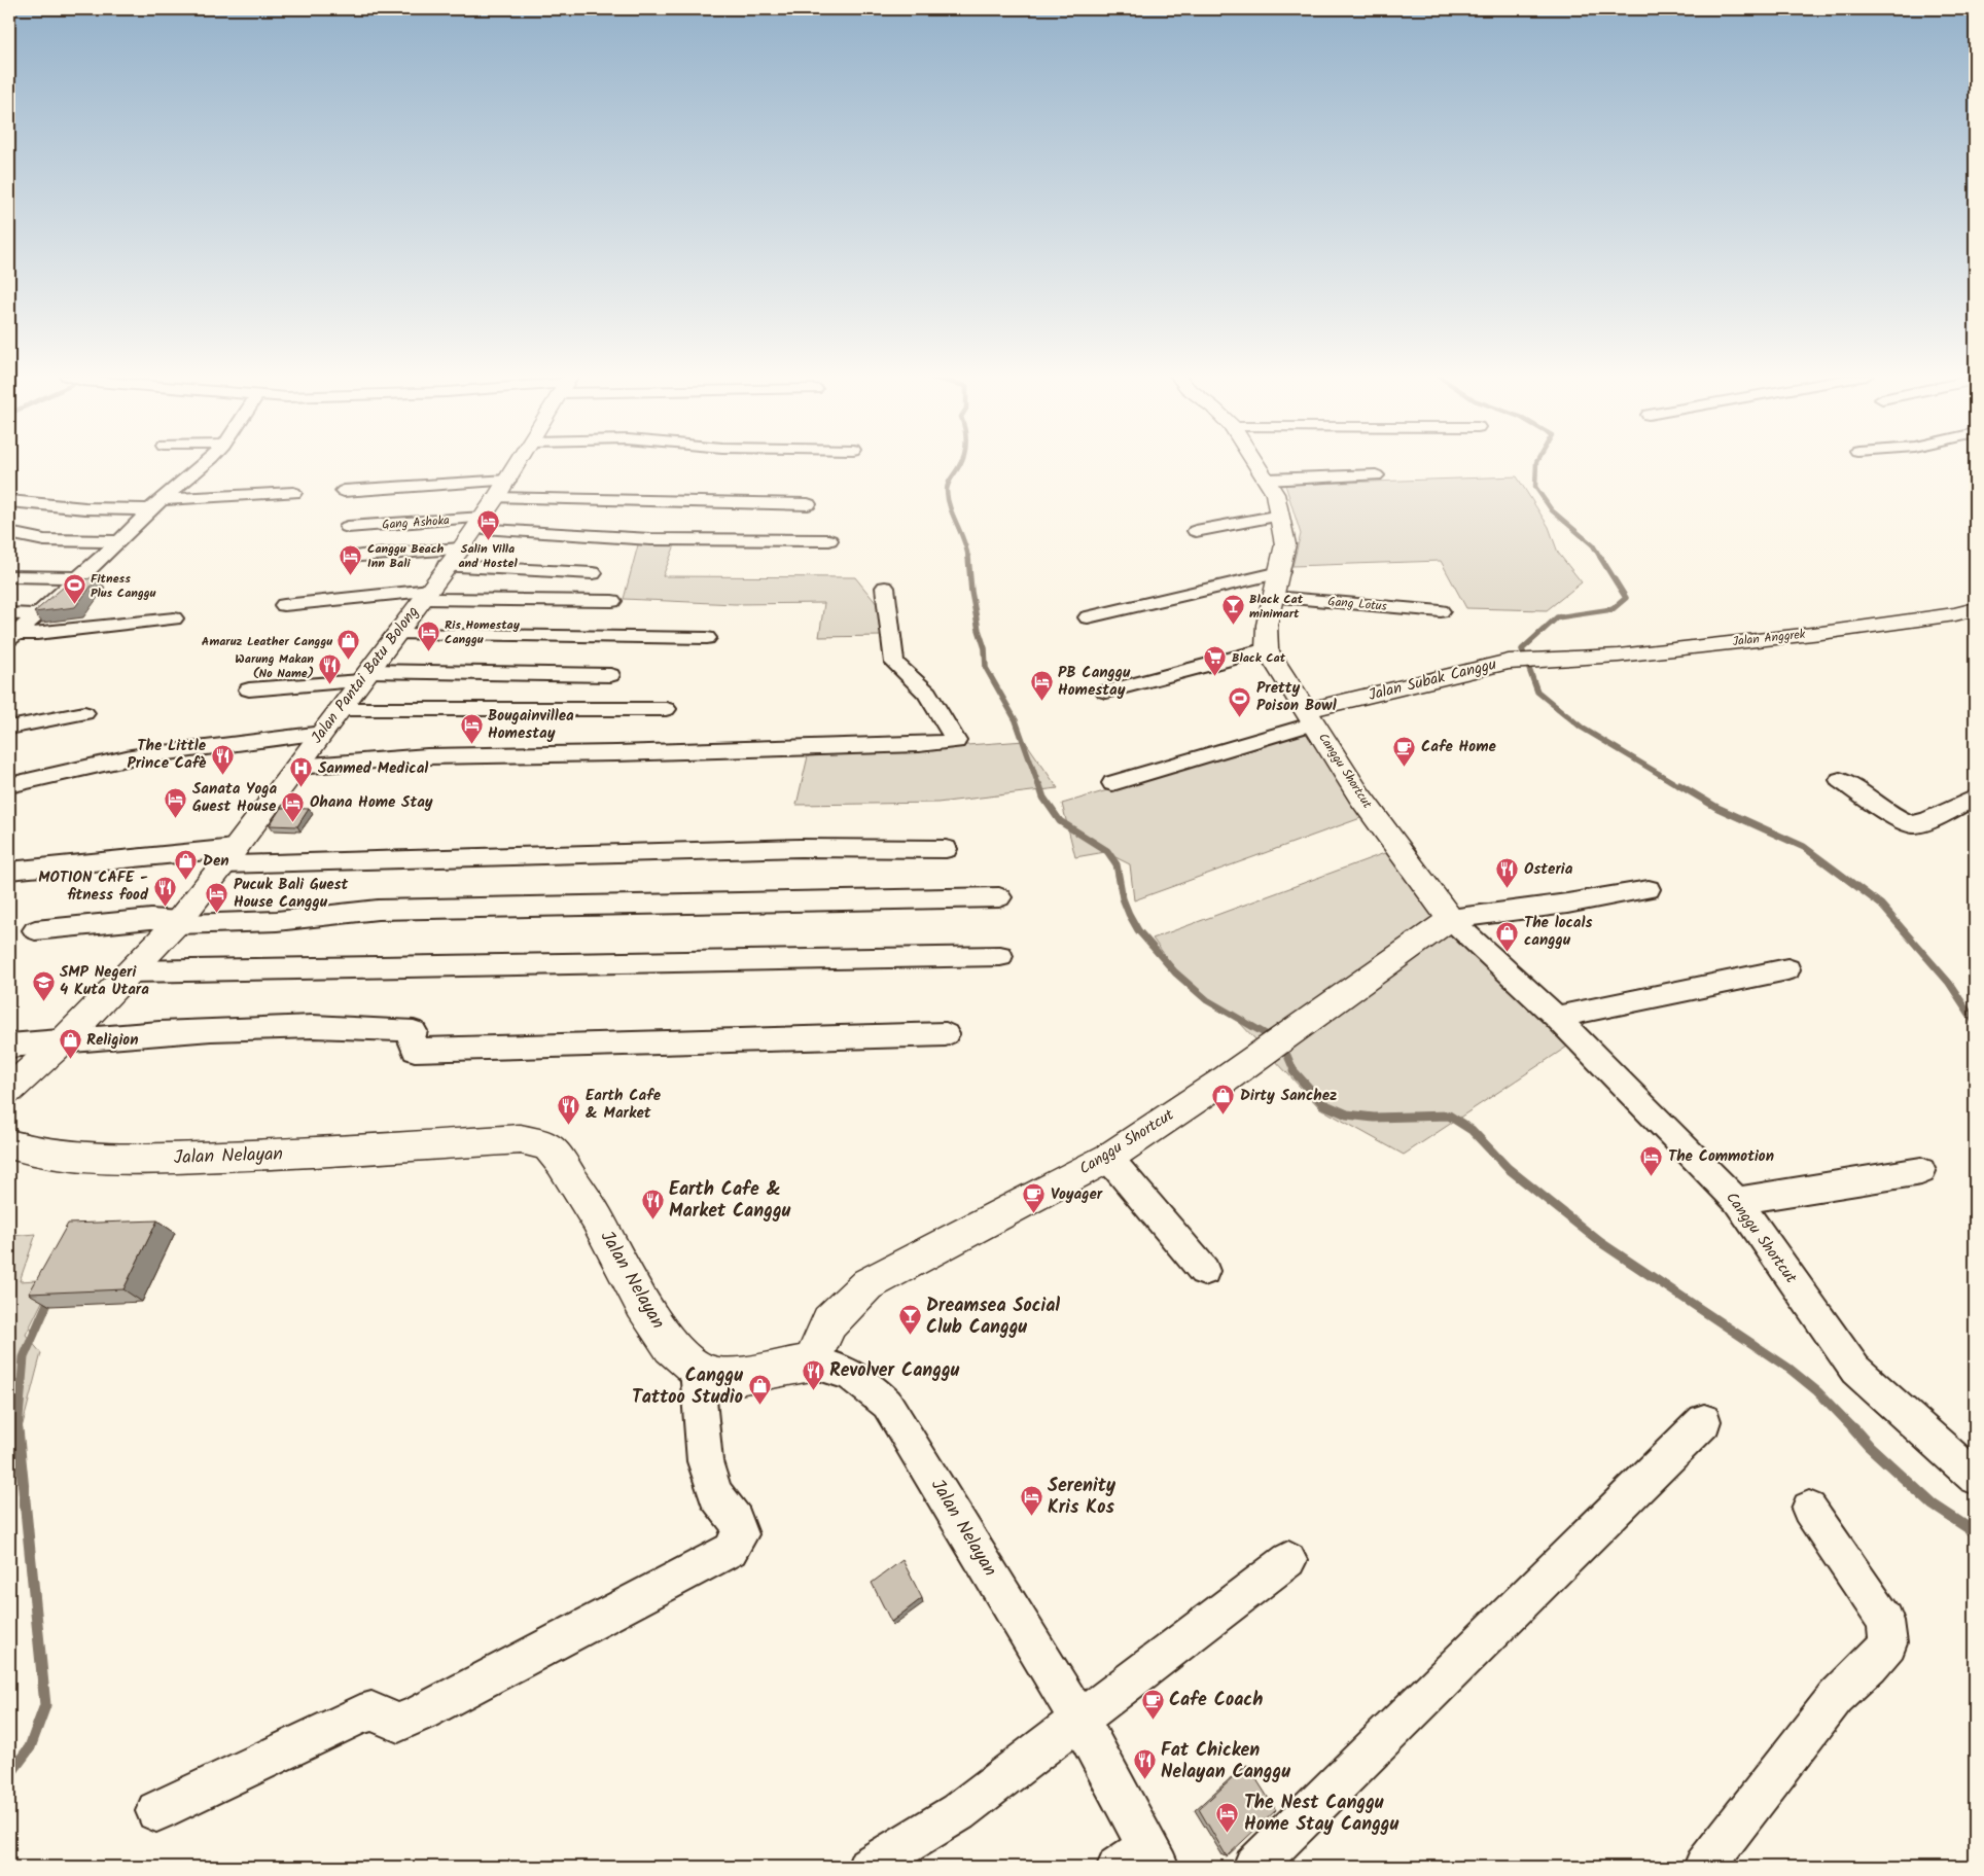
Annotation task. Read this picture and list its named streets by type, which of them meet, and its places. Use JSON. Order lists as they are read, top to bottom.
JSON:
{
  "streets": {
    "street": [
      "Gang Ashoka",
      "Gang Lotus",
      "Jalan Anggrek",
      "Jalan Pantai Batu Bolong",
      "Jalan Subak Canggu",
      "Canggu Shortcut",
      "Jalan Nelayan"
    ]
  },
  "crossings": [
    ["Gang Ashoka", "Jalan Pantai Batu Bolong"],
    ["Jalan Anggrek", "Jalan Subak Canggu"],
    ["Jalan Subak Canggu", "Canggu Shortcut"],
    ["Canggu Shortcut", "Jalan Nelayan"]
  ],
  "places": {
    "hotel": [
      "Salin Villa and Hostel",
      "Canggu Beach Inn Bali",
      "Ris Homestay Canggu",
      "PB Canggu Homestay",
      "Bougainvillea Homestay",
      "Sanata Yoga Guest House",
      "Ohana Home Stay",
      "Pucuk Bali Guest House Canggu",
      "The Commotion",
      "Serenity Kris Kos",
      "The Nest Canggu Home Stay Canggu"
    ],
    "sports": ["Fitness Plus Canggu", "Pretty Poison Bowl"],
    "bar": ["Black Cat minimart", "Dreamsea Social Club Canggu"],
    "shop": [
      "Amaruz Leather Canggu",
      "Den",
      "The locals canggu",
      "Religion",
      "Dirty Sanchez",
      "Canggu Tattoo Studio"
    ],
    "supermarket": ["Black Cat"],
    "restaurant": [
      "Warung Makan (No Name)",
      "The Little Prince Cafè",
      "Osteria",
      "MOTION CAFE - fitness food",
      "Earth Cafe & Market",
      "Earth Cafe & Market Canggu",
      "Revolver Canggu",
      "Fat Chicken Nelayan Canggu"
    ],
    "cafe": ["Cafe Home", "Voyager", "Cafe Coach"],
    "hospital": ["Sanmed Medical"],
    "school or university": ["SMP Negeri 4 Kuta Utara"]
  }
}
